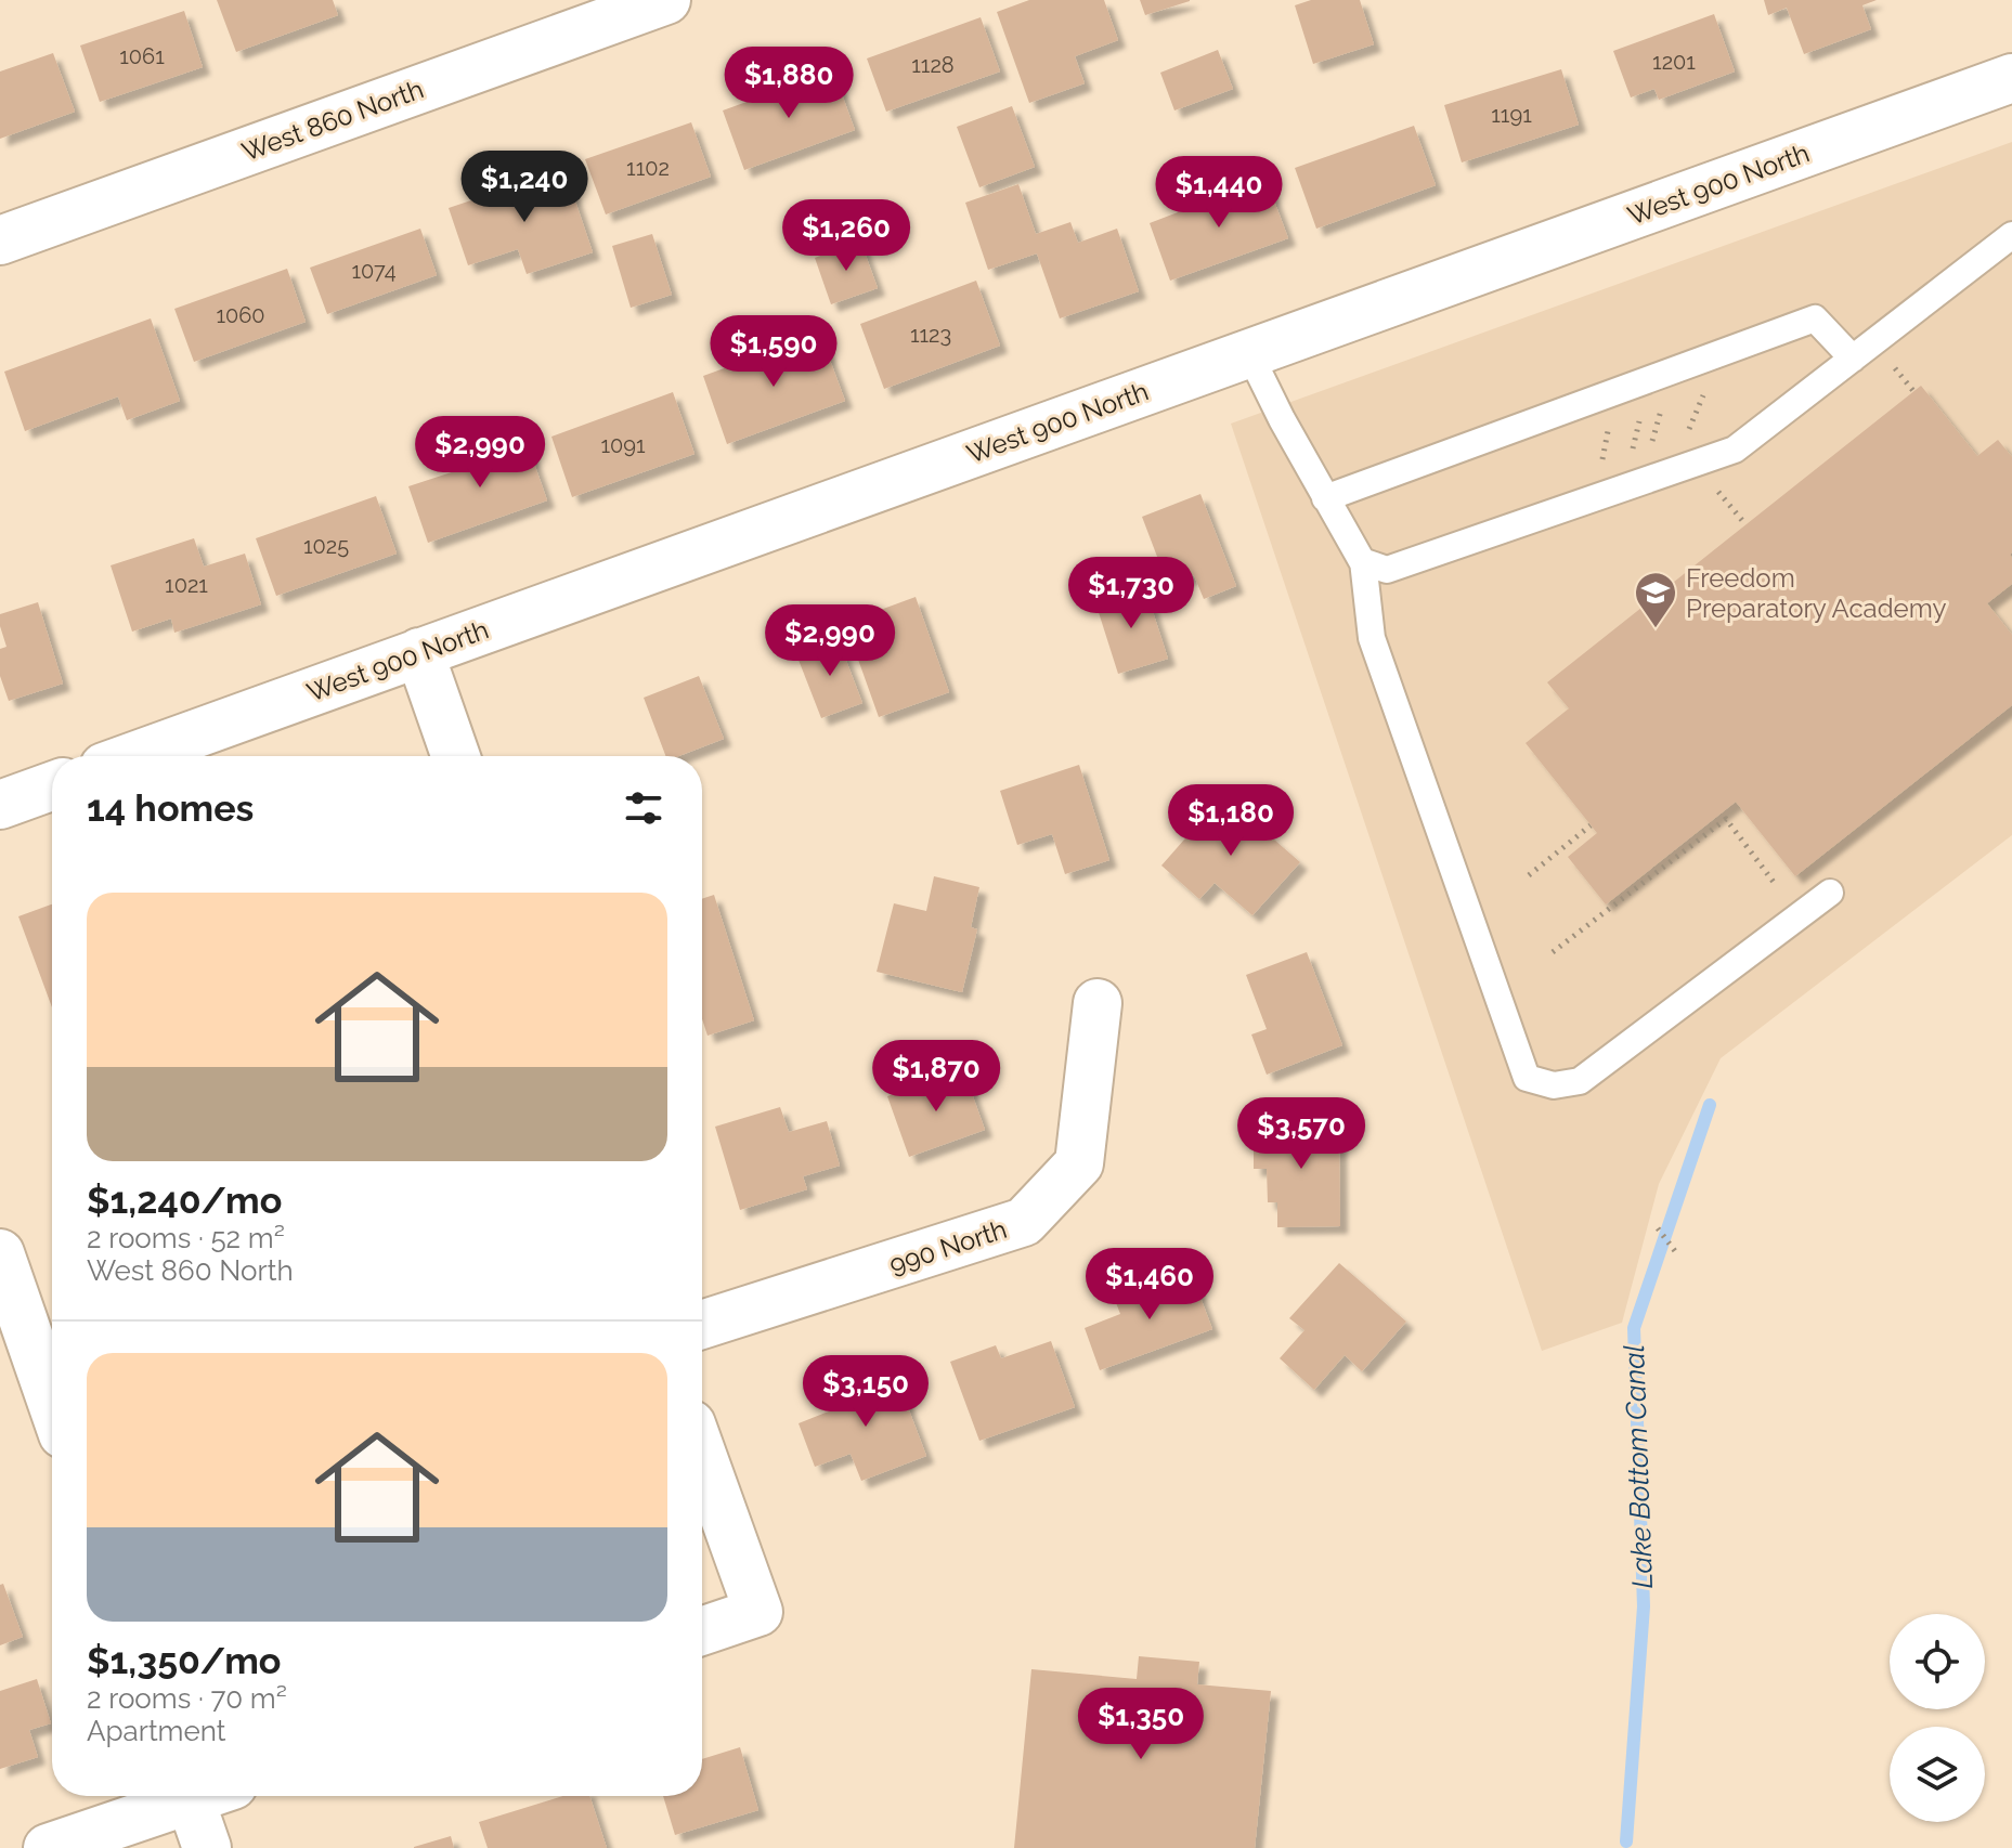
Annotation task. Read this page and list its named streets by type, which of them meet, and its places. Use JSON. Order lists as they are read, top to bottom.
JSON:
{
  "streets": {
    "street": ["West 860 North", "West 900 North", "990 North"]
  },
  "water": ["Lake Bottom Canal"],
  "places": {
    "school or university": ["Freedom Preparatory Academy"]
  },
  "house_numbers": [
    "1061",
    "1201",
    "1128",
    "1191",
    "1102",
    "1074",
    "1060",
    "1123",
    "1091",
    "1025",
    "1021"
  ],
  "page": {
    "price": [
      "$1,880",
      "$1,240",
      "$1,440",
      "$1,260",
      "$1,590",
      "$2,990",
      "$1,730",
      "$2,990",
      "$1,180",
      "$1,870",
      "$3,570",
      "$1,460",
      "$3,150",
      "$1,350"
    ],
    "heading": "14 homes",
    "list": [
      {
        "name": "$1,240/mo",
        "note": "2 rooms · 52 m² · West 860 North"
      },
      {
        "name": "$1,350/mo",
        "note": "2 rooms · 70 m² · Apartment"
      }
    ]
  }
}
